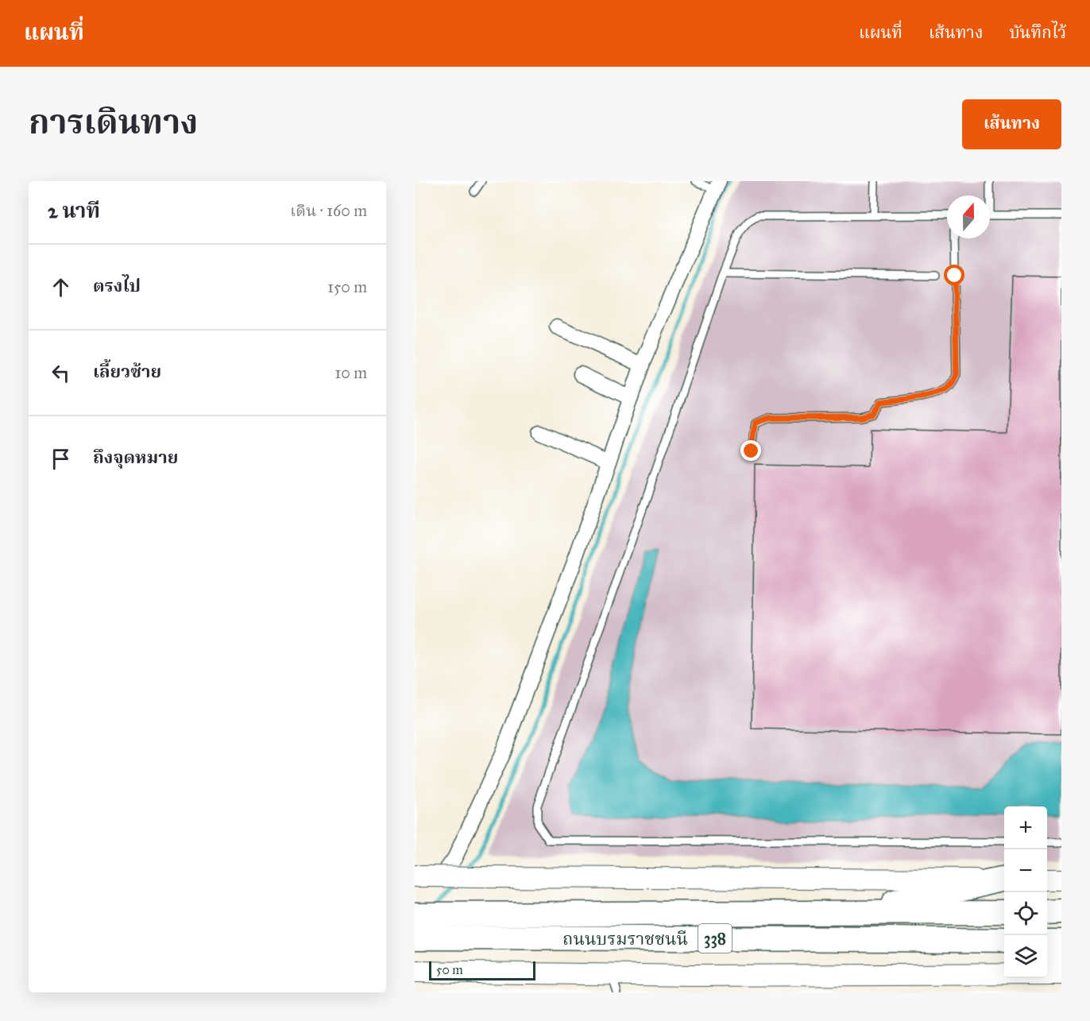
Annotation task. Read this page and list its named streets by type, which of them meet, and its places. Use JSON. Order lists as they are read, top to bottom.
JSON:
{
  "streets": {
    "highway": ["ถนนบรมราชชนนี", "338"]
  },
  "scale_bar": "50 m",
  "north": "top",
  "page": {
    "header": "แผนที่",
    "nav": ["แผนที่", "เส้นทาง", "บันทึกไว้"],
    "title": "การเดินทาง",
    "buttons": "เส้นทาง",
    "heading": ["2 นาที", "เดิน · 160 m"],
    "list": [
      ["ตรงไป", "150 m"],
      ["เลี้ยวซ้าย", "10 m"],
      "ถึงจุดหมาย"
    ],
    "map_buttons": ["+", "−"],
    "scale": "50 m"
  }
}
